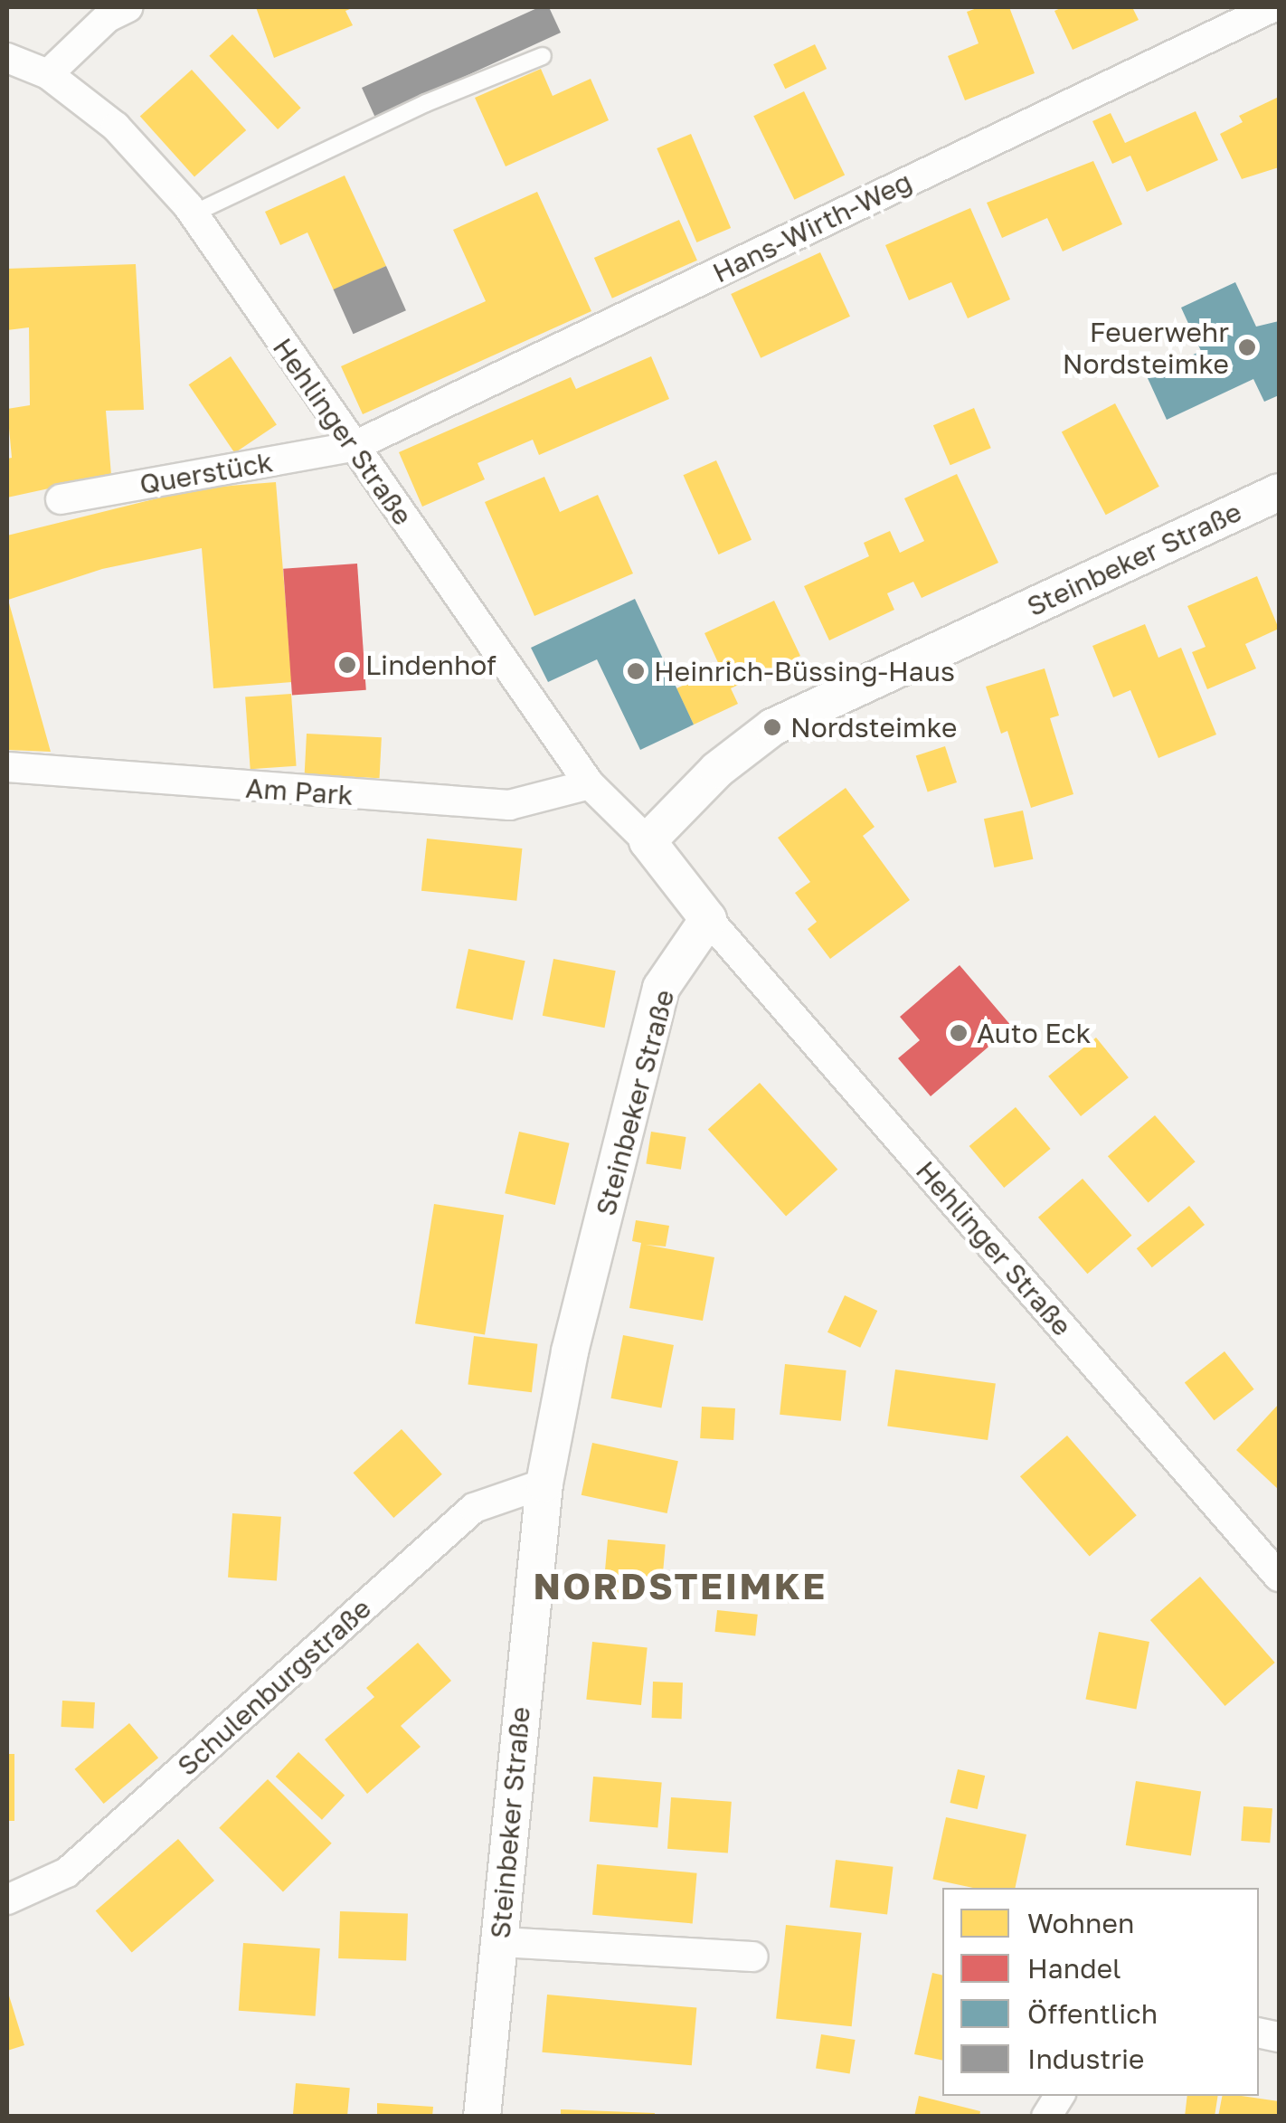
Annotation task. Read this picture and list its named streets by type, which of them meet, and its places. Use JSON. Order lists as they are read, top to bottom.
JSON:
{
  "streets": {
    "street": [
      "Hans-Wirth-Weg",
      "Hehlinger Straße",
      "Querstück",
      "Steinbeker Straße",
      "Am Park",
      "Schulenburgstraße"
    ]
  },
  "crossings": [
    ["Hans-Wirth-Weg", "Hehlinger Straße"],
    ["Hans-Wirth-Weg", "Querstück"],
    ["Hehlinger Straße", "Querstück"],
    ["Hehlinger Straße", "Steinbeker Straße"],
    ["Hehlinger Straße", "Am Park"],
    ["Steinbeker Straße", "Schulenburgstraße"]
  ],
  "districts": ["NORDSTEIMKE"],
  "places": [
    "Feuerwehr Nordsteimke",
    "Lindenhof",
    "Heinrich-Büssing-Haus",
    "Nordsteimke",
    "Auto Eck"
  ],
  "legend": [
    "Wohnen",
    "Handel",
    "Öffentlich",
    "Industrie"
  ]
}
